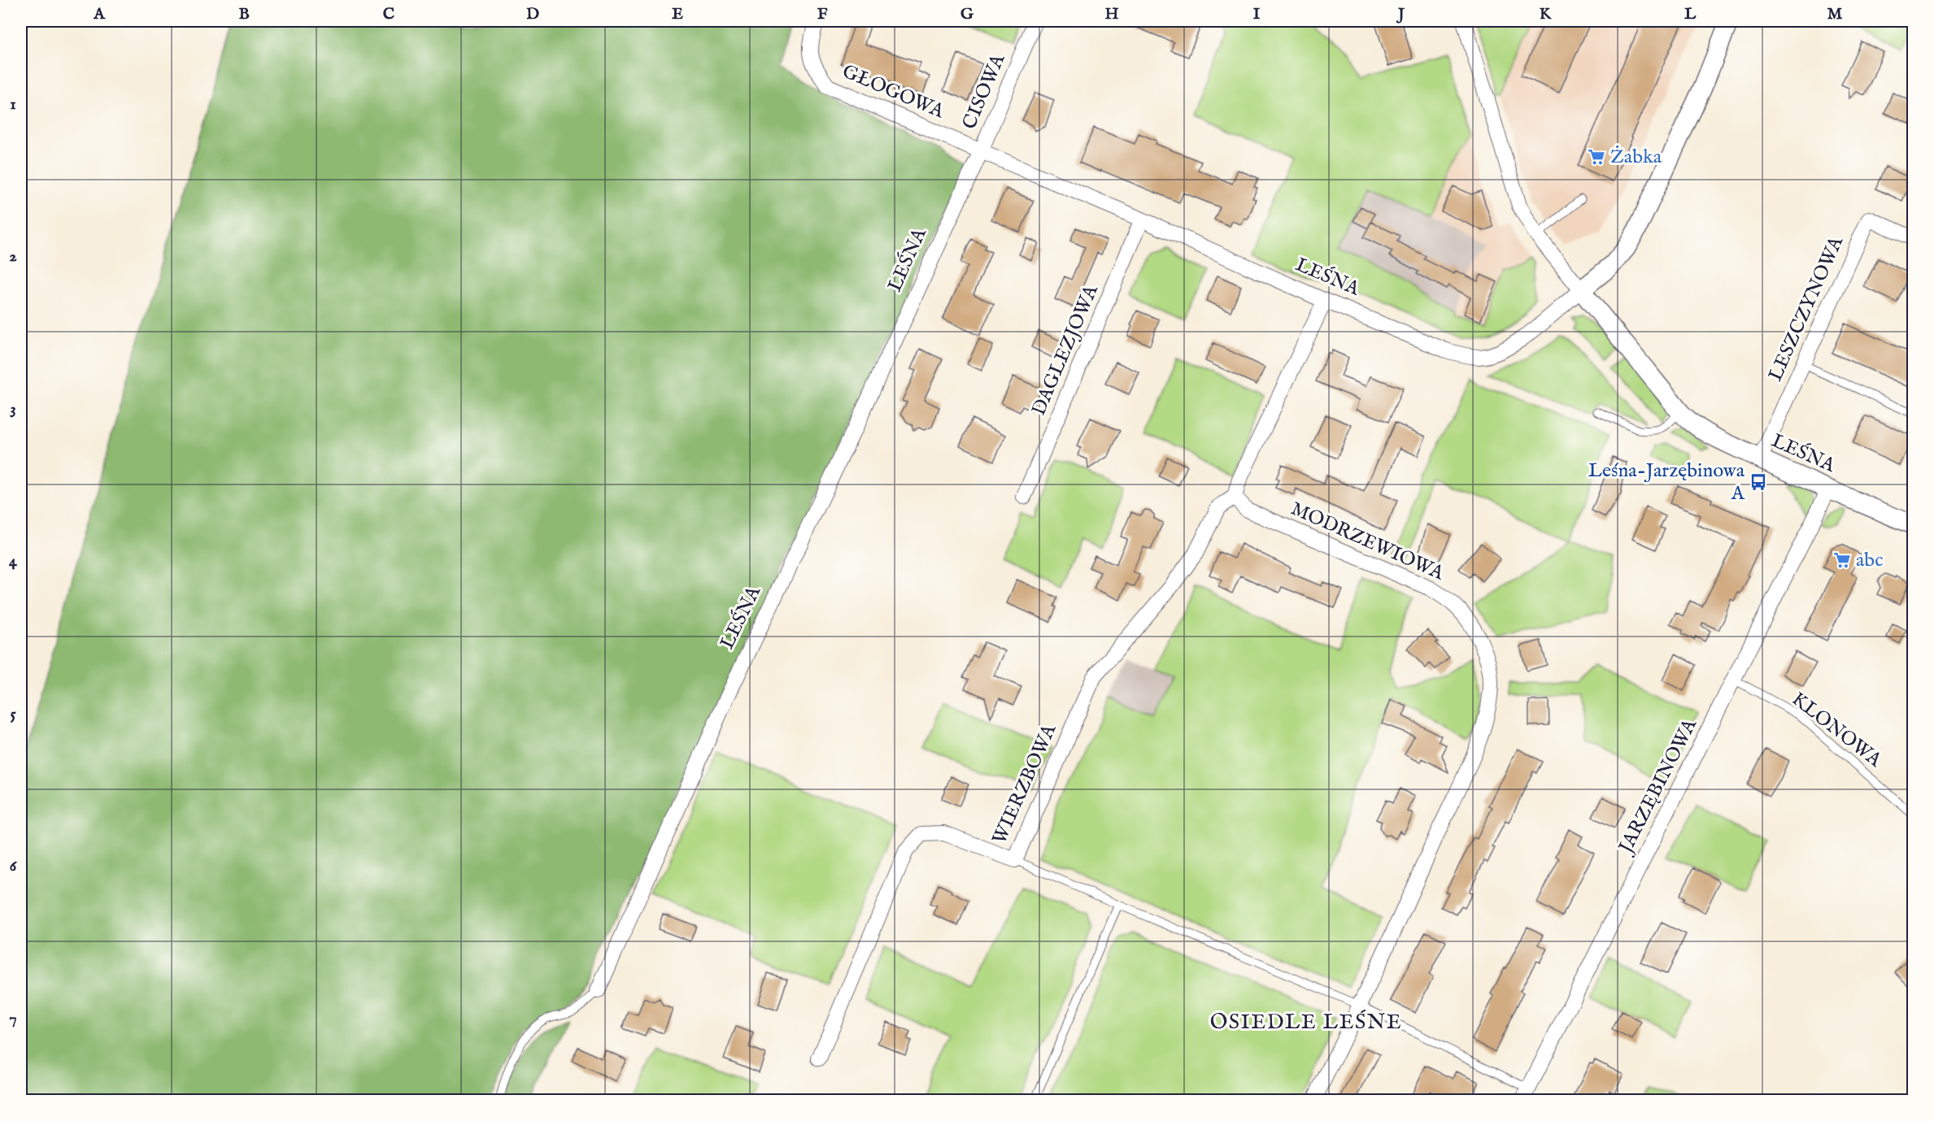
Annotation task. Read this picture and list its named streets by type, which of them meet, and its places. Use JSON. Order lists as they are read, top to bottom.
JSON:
{
  "streets": {
    "street": [
      "GŁOGOWA",
      "CISOWA",
      "LEŚNA",
      "LESZCZYNOWA",
      "DAGLEZJOWA",
      "MODRZEWIOWA",
      "WIERZBOWA",
      "JARZĘBINOWA"
    ],
    "lane": ["KLONOWA"]
  },
  "crossings": [
    ["GŁOGOWA", "CISOWA"],
    ["GŁOGOWA", "LEŚNA"],
    ["CISOWA", "LEŚNA"],
    ["LEŚNA", "LESZCZYNOWA"],
    ["LEŚNA", "DAGLEZJOWA"],
    ["LEŚNA", "JARZĘBINOWA"],
    ["MODRZEWIOWA", "WIERZBOWA"],
    ["KLONOWA", "JARZĘBINOWA"]
  ],
  "districts": ["OSIEDLE LEŚNE"],
  "places": {
    "supermarket": ["Żabka", "abc"],
    "bus stop": ["Leśna-Jarzębinowa A"]
  },
  "grid": {
    "columns": [
      "A",
      "B",
      "C",
      "D",
      "E",
      "F",
      "G",
      "H",
      "I",
      "J",
      "K",
      "L",
      "M"
    ],
    "rows": [
      "1",
      "2",
      "3",
      "4",
      "5",
      "6",
      "7"
    ]
  }
}
